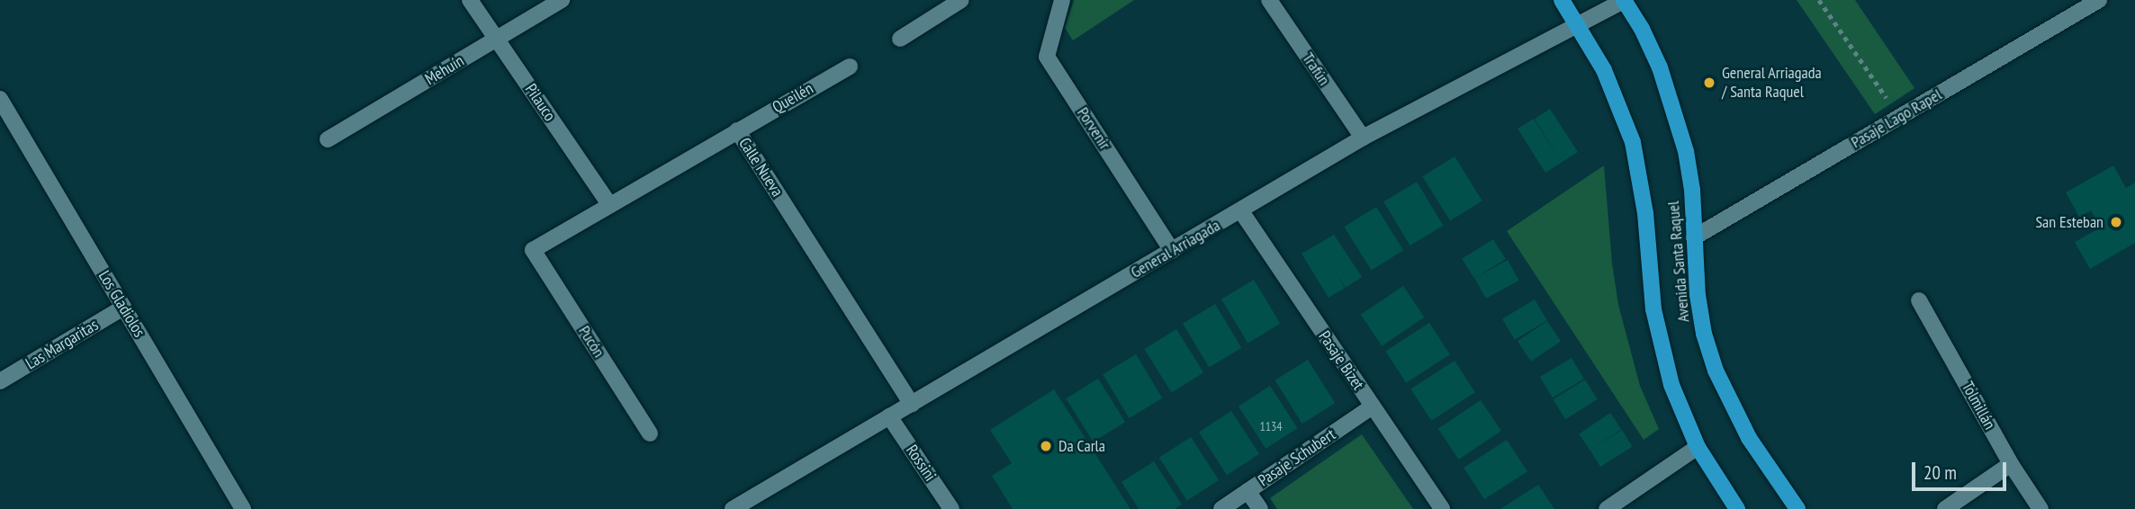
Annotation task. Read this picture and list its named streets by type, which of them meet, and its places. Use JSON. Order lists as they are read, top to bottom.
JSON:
{
  "streets": {
    "main road": ["Avenida Santa Raquel"],
    "street": [
      "Trafún",
      "Mehuín",
      "Queilén",
      "Pilauco",
      "Pasaje Lago Rapel",
      "Porvenir",
      "Calle Nueva",
      "General Arriagada",
      "Los Gladiolos",
      "Pucón",
      "Las Margaritas",
      "Pasaje Bizet",
      "Tolmillán",
      "Pasaje Schubert",
      "Rossini"
    ]
  },
  "crossings": [
    ["Trafún", "General Arriagada"],
    ["Mehuín", "Pilauco"],
    ["Queilén", "Calle Nueva"],
    ["Pilauco", "Calle Nueva"],
    ["Pasaje Lago Rapel", "Avenida Santa Raquel"],
    ["Porvenir", "General Arriagada"],
    ["Calle Nueva", "General Arriagada"],
    ["Calle Nueva", "Pucón"],
    ["General Arriagada", "Avenida Santa Raquel"],
    ["General Arriagada", "Pasaje Bizet"],
    ["General Arriagada", "Rossini"],
    ["Los Gladiolos", "Las Margaritas"],
    ["Pasaje Bizet", "Pasaje Schubert"]
  ],
  "places": ["General Arriagada / Santa Raquel", "San Esteban", "Da Carla"],
  "house_numbers": ["1134"],
  "scale_bar": "20 m"
}
